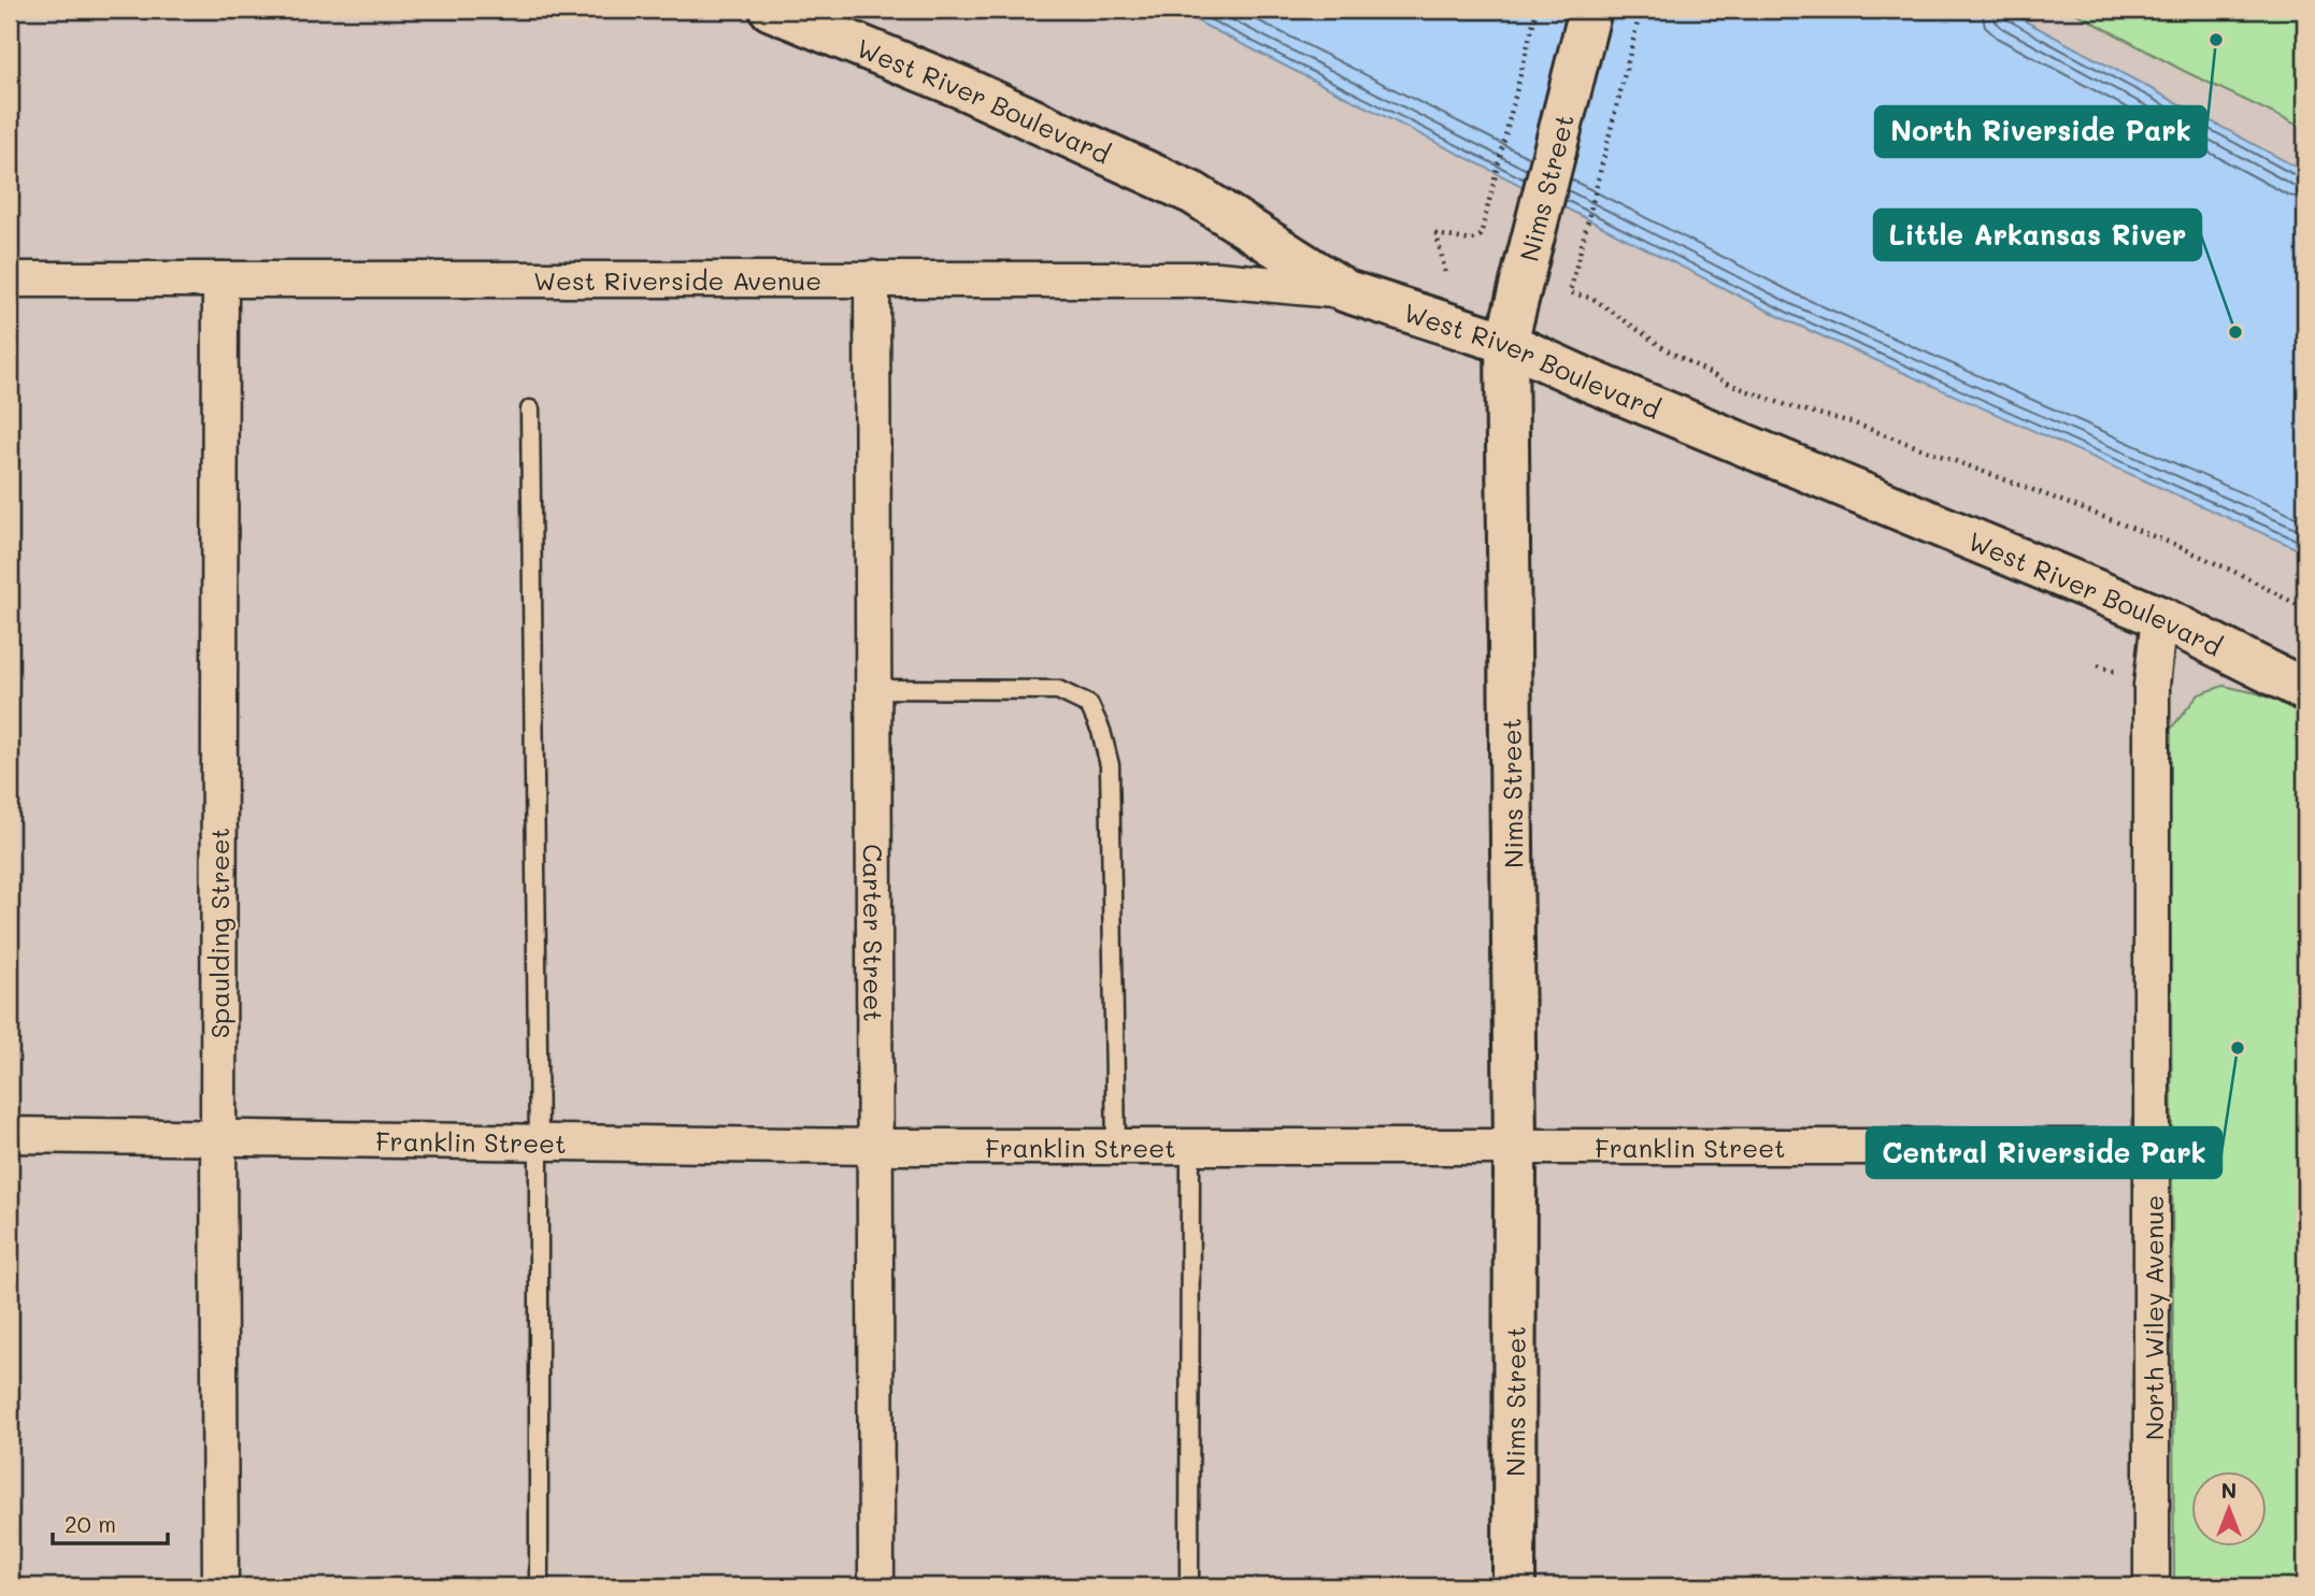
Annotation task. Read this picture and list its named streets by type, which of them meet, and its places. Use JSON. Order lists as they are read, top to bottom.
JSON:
{
  "streets": {
    "street": [
      "West River Boulevard",
      "Nims Street",
      "West Riverside Avenue",
      "Spaulding Street",
      "Carter Street",
      "Franklin Street",
      "North Wiley Avenue"
    ]
  },
  "crossings": [
    ["West River Boulevard", "Nims Street"],
    ["West River Boulevard", "West Riverside Avenue"],
    ["West River Boulevard", "North Wiley Avenue"],
    ["Nims Street", "Franklin Street"],
    ["West Riverside Avenue", "Spaulding Street"],
    ["West Riverside Avenue", "Carter Street"],
    ["Spaulding Street", "Franklin Street"],
    ["Carter Street", "Franklin Street"],
    ["Franklin Street", "North Wiley Avenue"]
  ],
  "places": ["North Riverside Park", "Little Arkansas River", "Central Riverside Park"],
  "scale_bar": "20 m",
  "north": "top"
}
